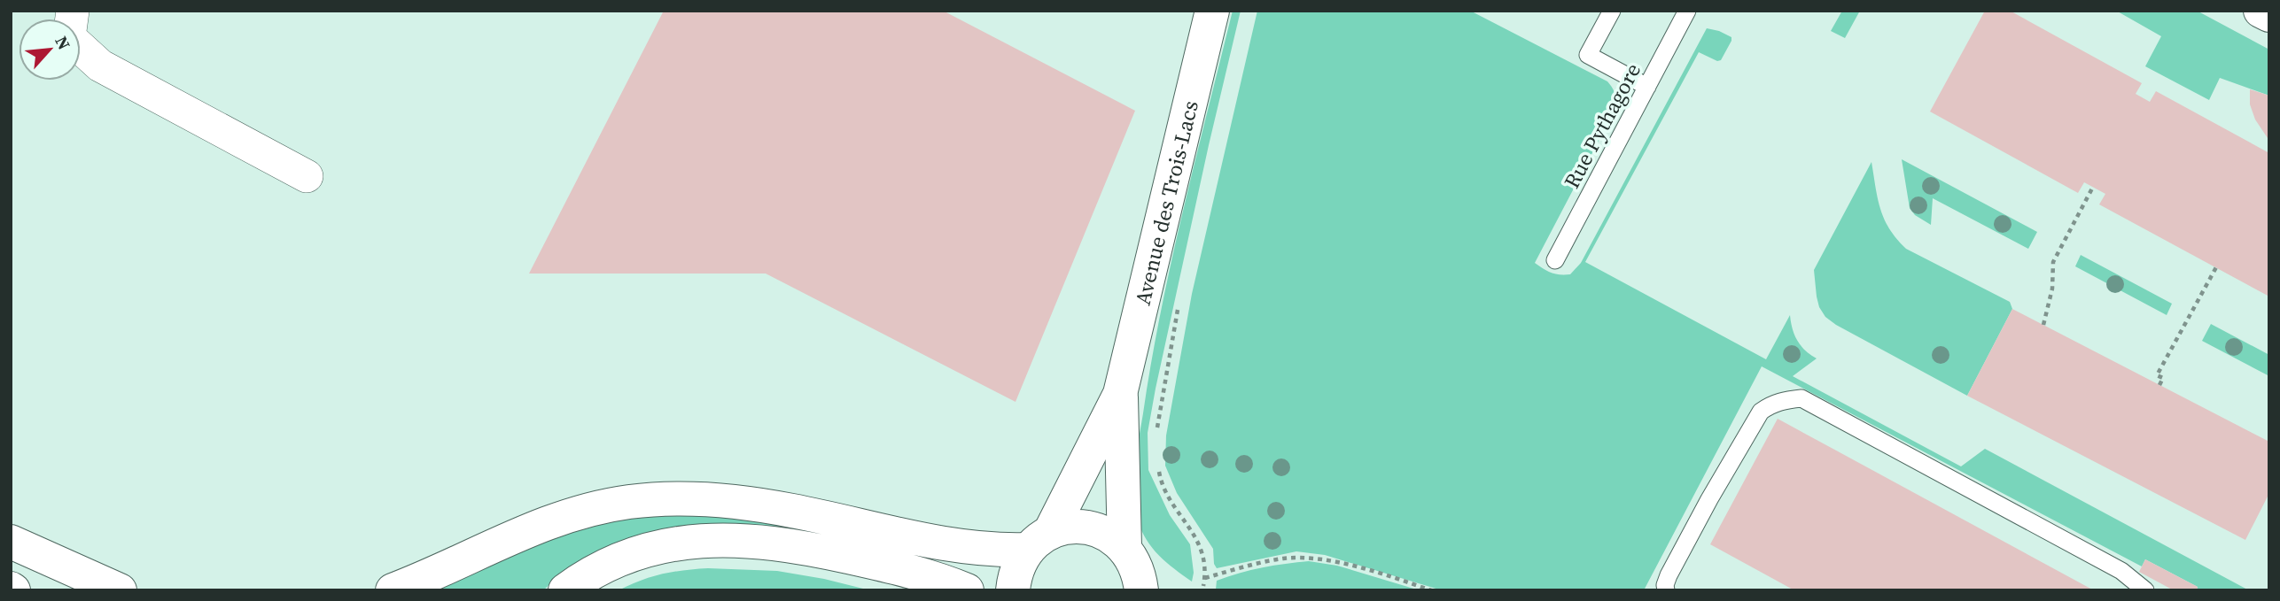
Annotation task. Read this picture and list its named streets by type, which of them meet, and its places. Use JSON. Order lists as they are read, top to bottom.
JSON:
{
  "streets": {
    "main road": ["Avenue des Trois-Lacs"],
    "lane": ["Rue Pythagore"]
  },
  "north": "top right"
}
